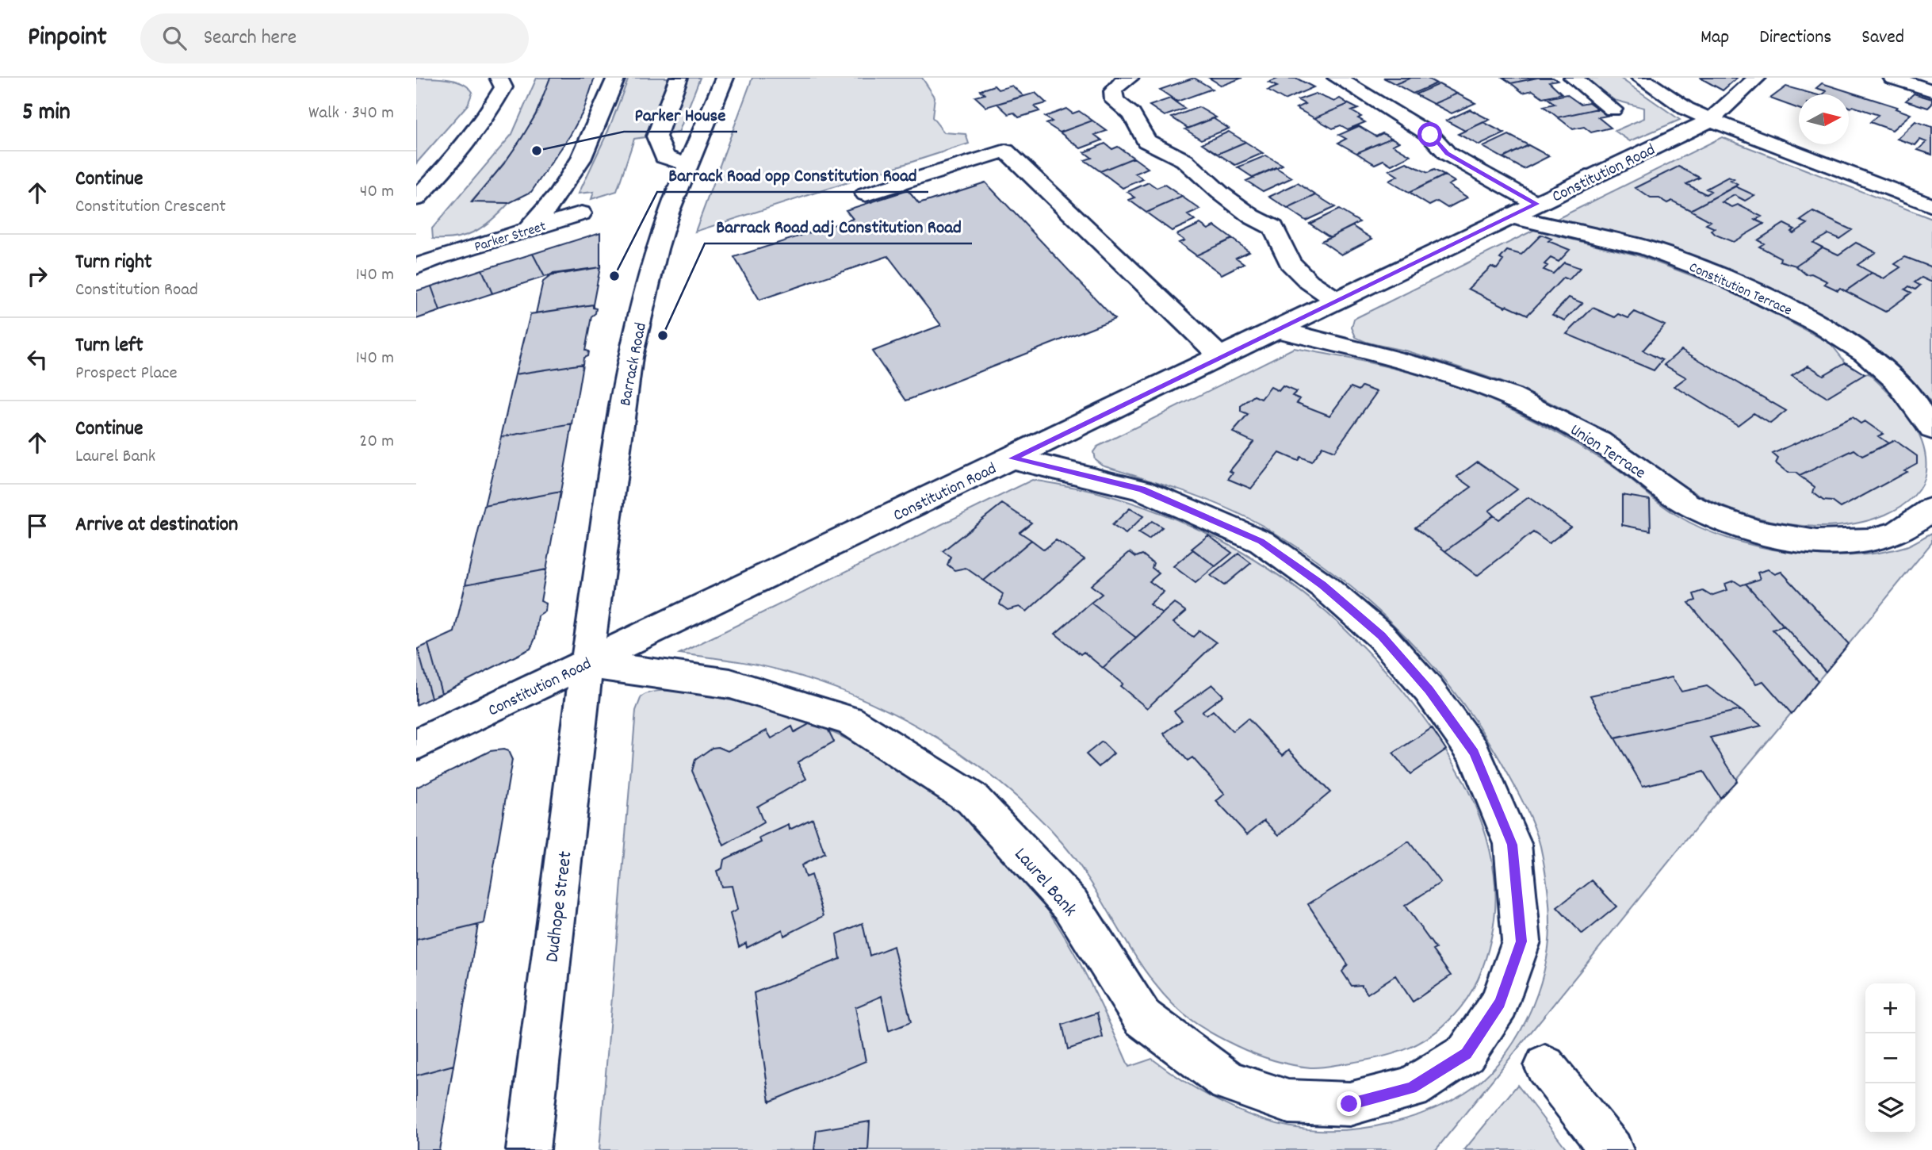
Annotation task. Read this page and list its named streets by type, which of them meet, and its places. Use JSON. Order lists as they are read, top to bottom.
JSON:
{
  "streets": {
    "street": [
      "Constitution Road",
      "Parker Street",
      "Constitution Terrace",
      "Barrack Road",
      "Union Terrace",
      "Laurel Bank",
      "Dudhope Street"
    ]
  },
  "crossings": [
    ["Constitution Road", "Constitution Terrace"],
    ["Constitution Road", "Barrack Road"],
    ["Constitution Road", "Union Terrace"],
    ["Constitution Road", "Laurel Bank"],
    ["Constitution Road", "Dudhope Street"],
    ["Barrack Road", "Laurel Bank"],
    ["Barrack Road", "Dudhope Street"],
    ["Laurel Bank", "Dudhope Street"]
  ],
  "places": ["Parker House", "Barrack Road opp Constitution Road", "Barrack Road adj Constitution Road"],
  "north": "right",
  "page": {
    "header": "Pinpoint",
    "search": "Search here",
    "nav": ["Map", "Directions", "Saved"],
    "heading": ["5 min", "Walk · 340 m"],
    "list": [
      ["Continue", "Constitution Crescent", "40 m"],
      ["Turn right", "Constitution Road", "140 m"],
      ["Turn left", "Prospect Place", "140 m"],
      ["Continue", "Laurel Bank", "20 m"],
      "Arrive at destination"
    ],
    "map_buttons": ["+", "−"]
  }
}
